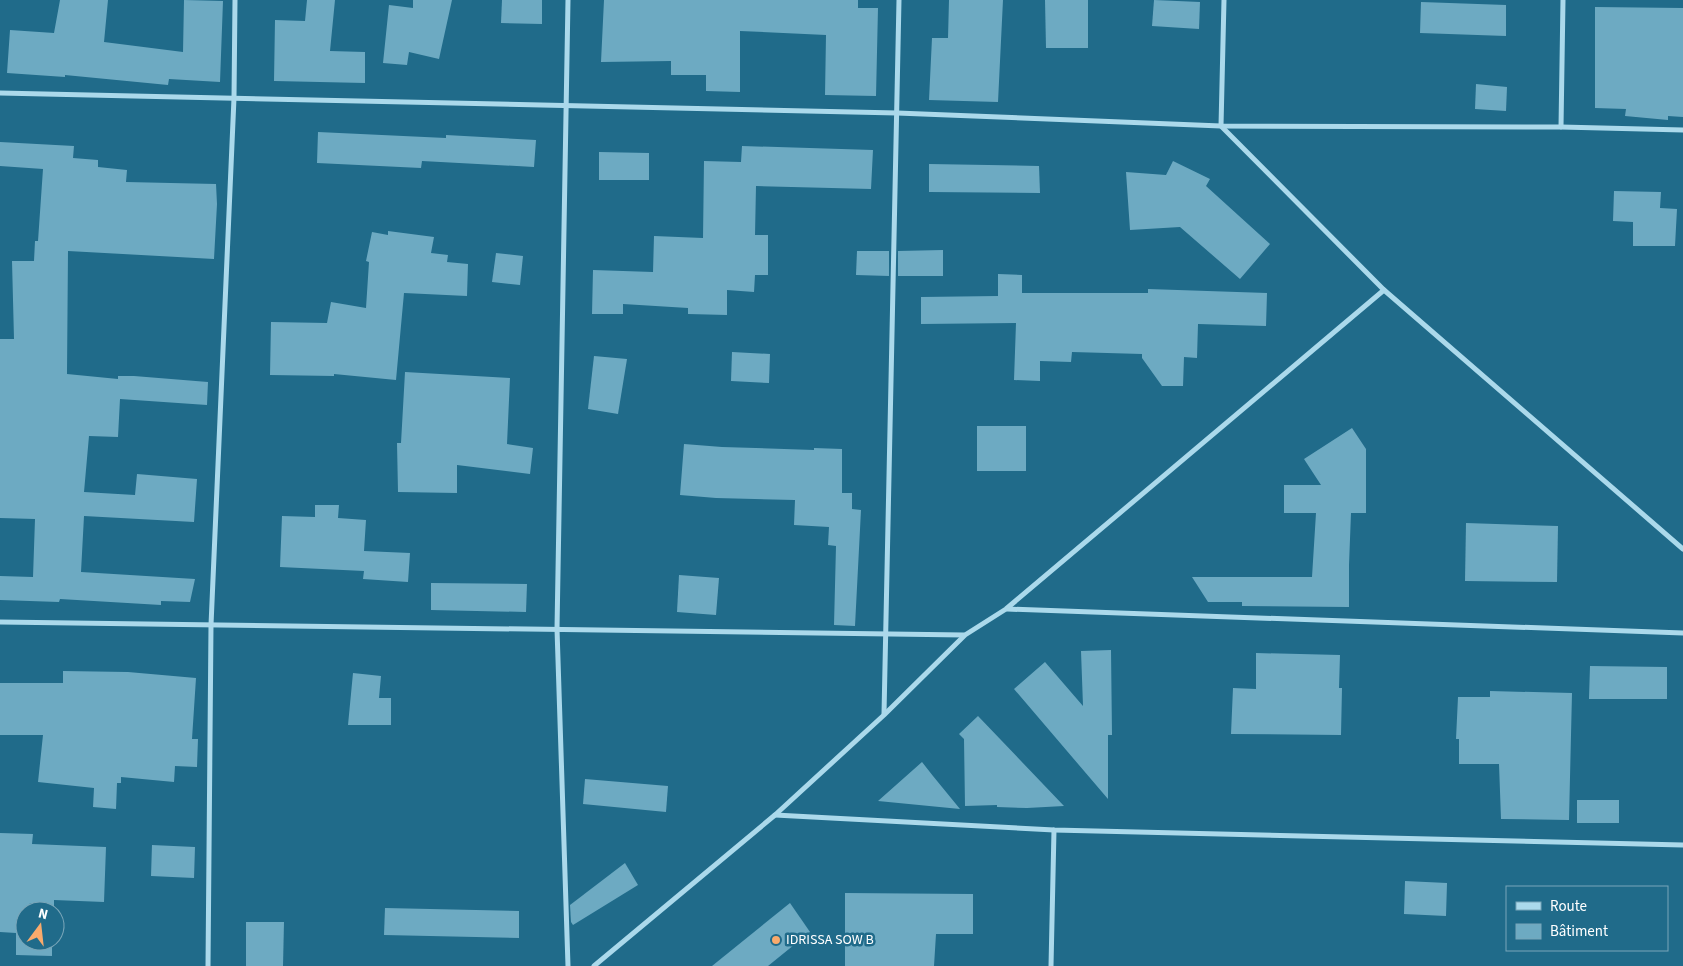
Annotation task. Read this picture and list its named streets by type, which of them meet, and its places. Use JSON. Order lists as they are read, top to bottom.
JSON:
{
  "places": ["IDRISSA SOW B"],
  "legend": ["Route", "Bâtiment"],
  "north": "top"
}
